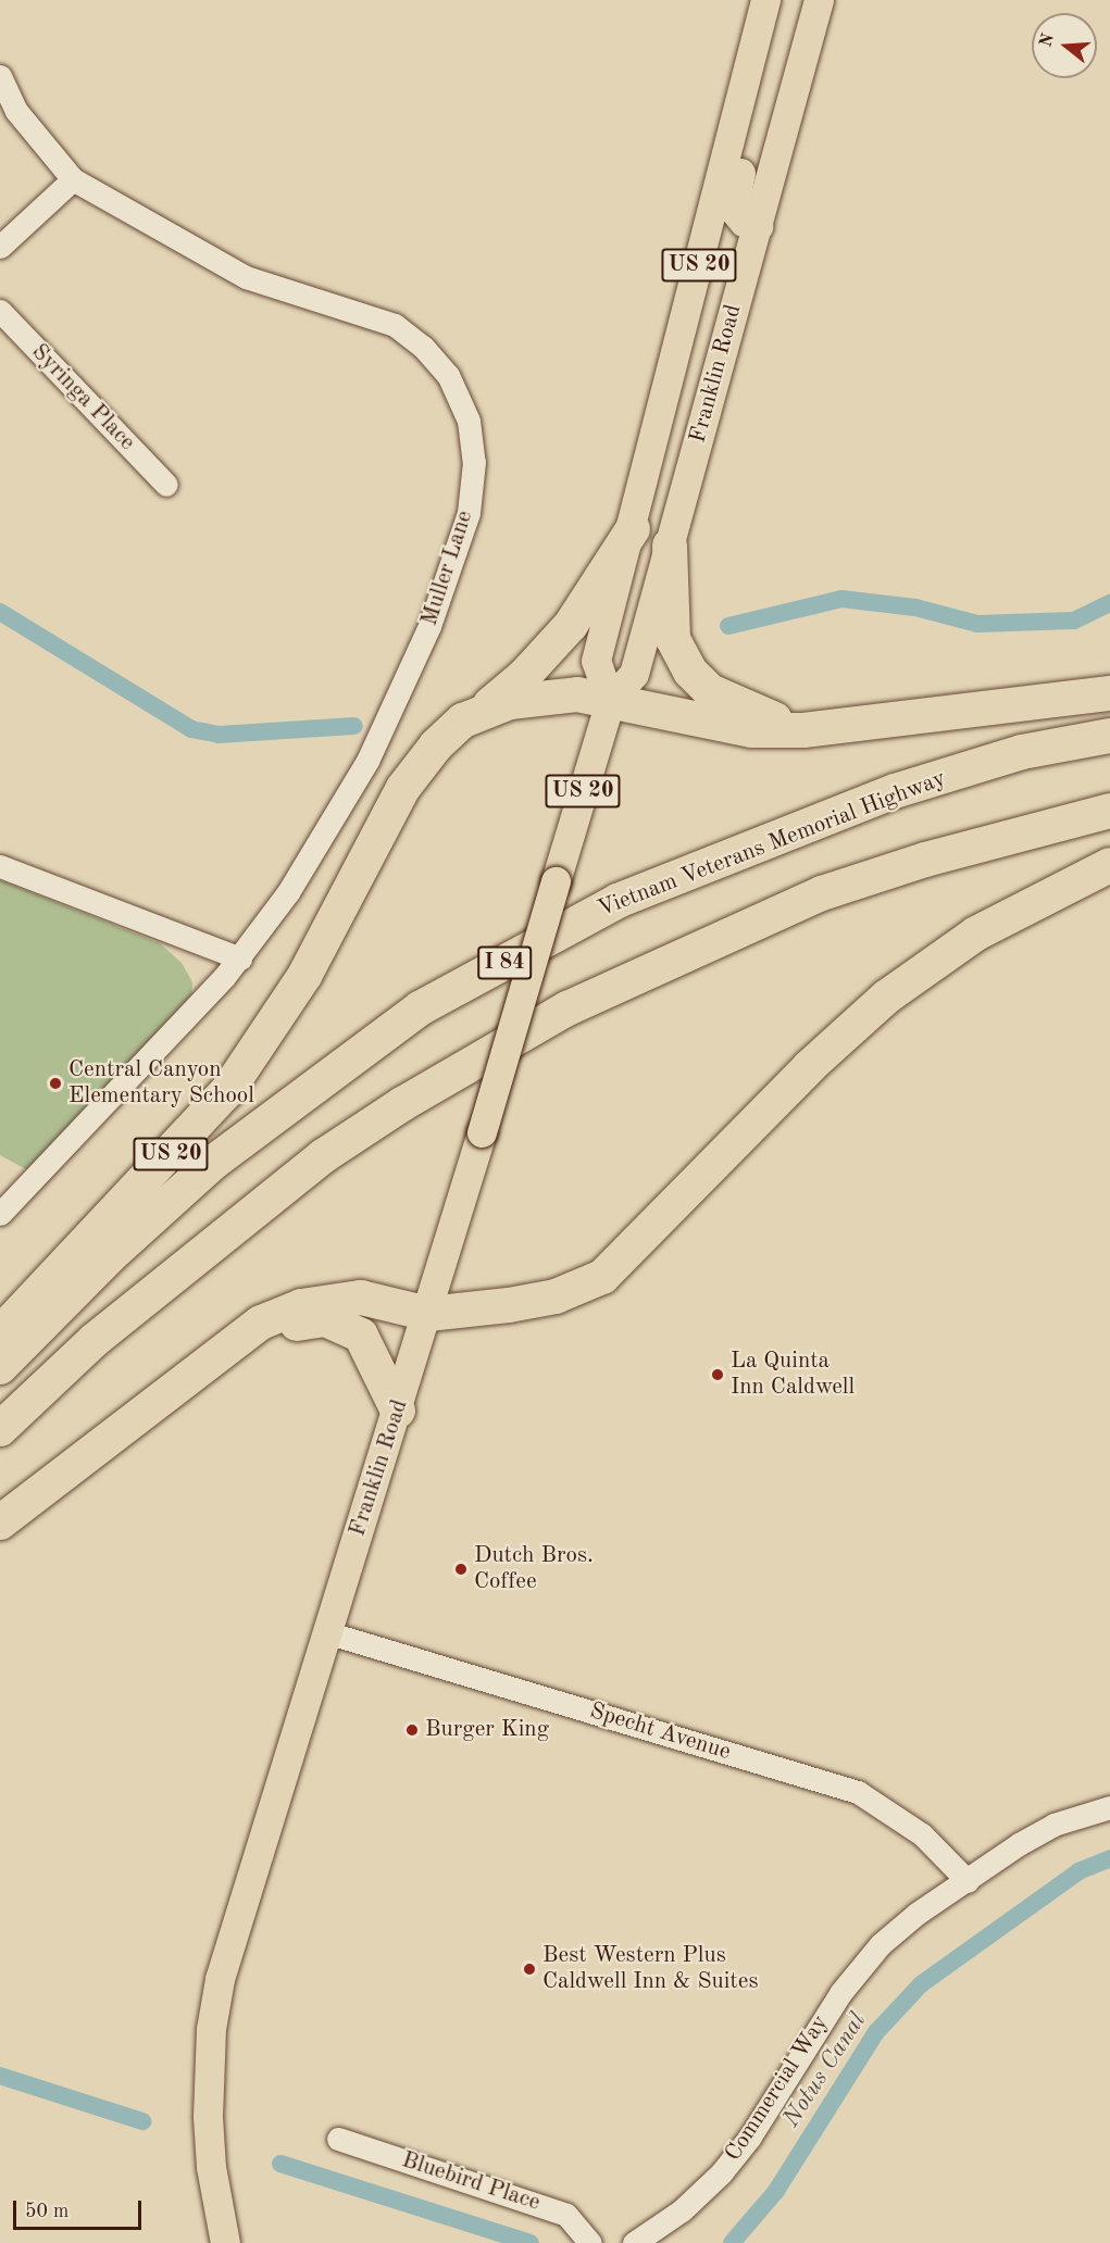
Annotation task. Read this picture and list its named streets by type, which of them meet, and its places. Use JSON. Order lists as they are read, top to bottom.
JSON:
{
  "streets": {
    "highway": ["US 20", "Vietnam Veterans Memorial Highway", "I 84"],
    "main road": ["Franklin Road"],
    "street": [
      "Syringa Place",
      "Muller Lane",
      "Specht Avenue",
      "Commercial Way",
      "Bluebird Place"
    ]
  },
  "crossings": [
    ["US 20", "Franklin Road"],
    ["Franklin Road", "Specht Avenue"],
    ["Specht Avenue", "Commercial Way"]
  ],
  "water": ["Notus Canal"],
  "places": [
    "Central Canyon Elementary School",
    "La Quinta Inn Caldwell",
    "Dutch Bros. Coffee",
    "Burger King",
    "Best Western Plus Caldwell Inn & Suites"
  ],
  "scale_bar": "50 m",
  "north": "left"
}
